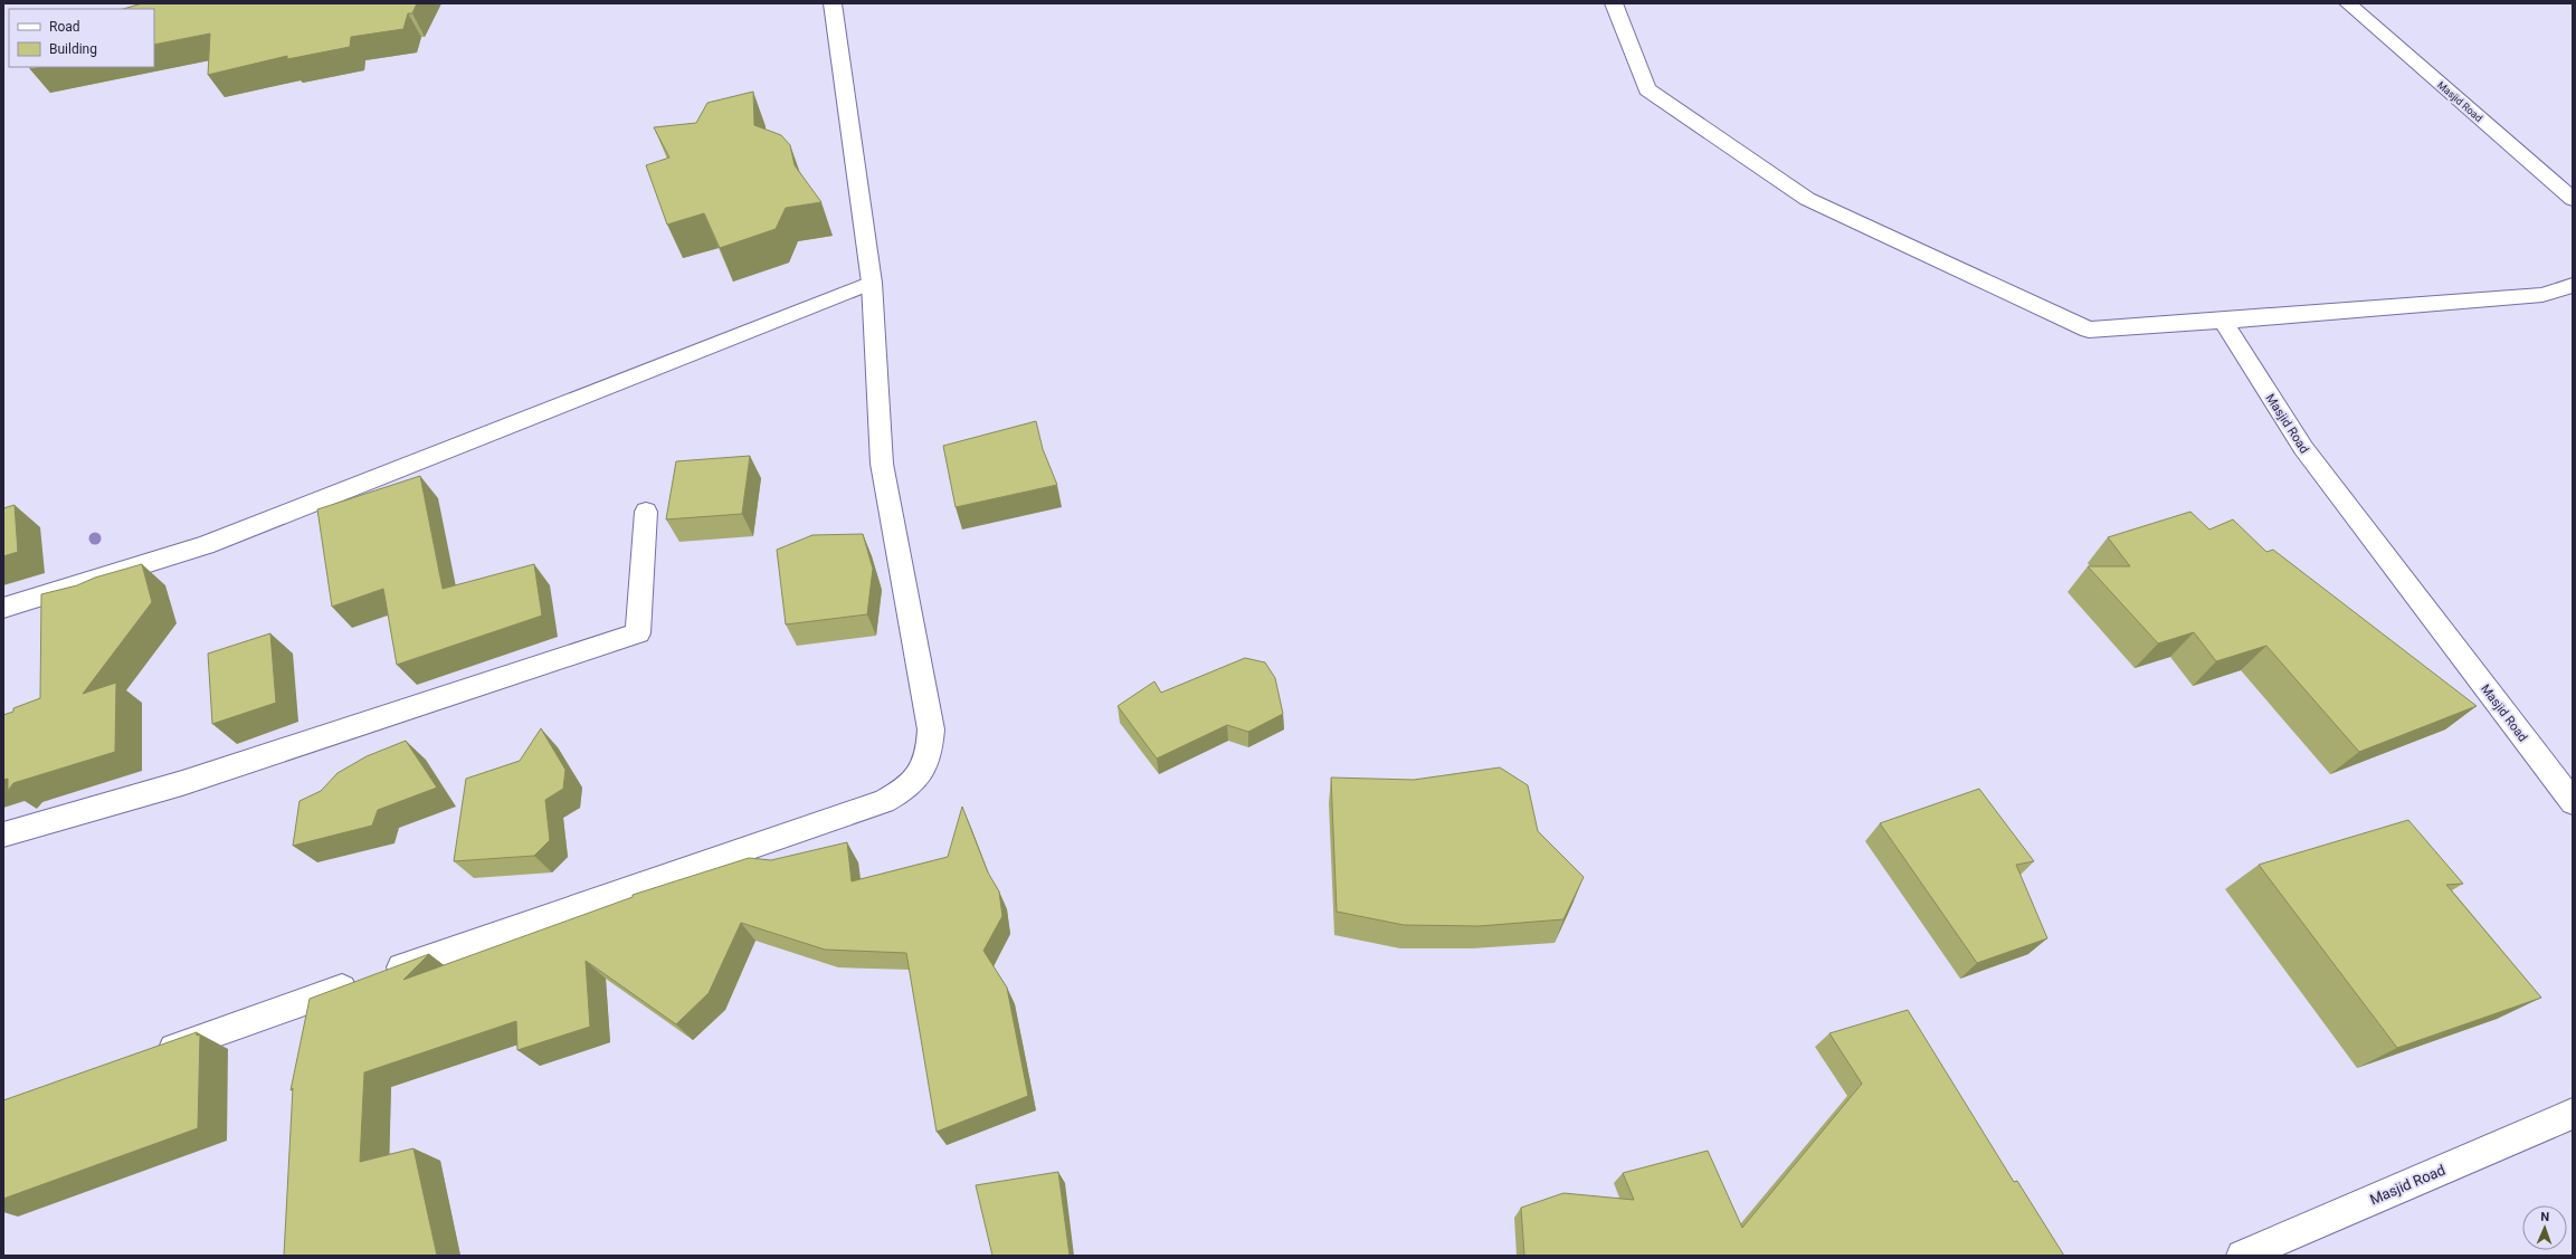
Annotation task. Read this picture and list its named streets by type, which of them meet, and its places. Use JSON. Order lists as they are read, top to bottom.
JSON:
{
  "streets": {
    "street": ["Masjid Road"]
  },
  "legend": ["Road", "Building"],
  "north": "top"
}
